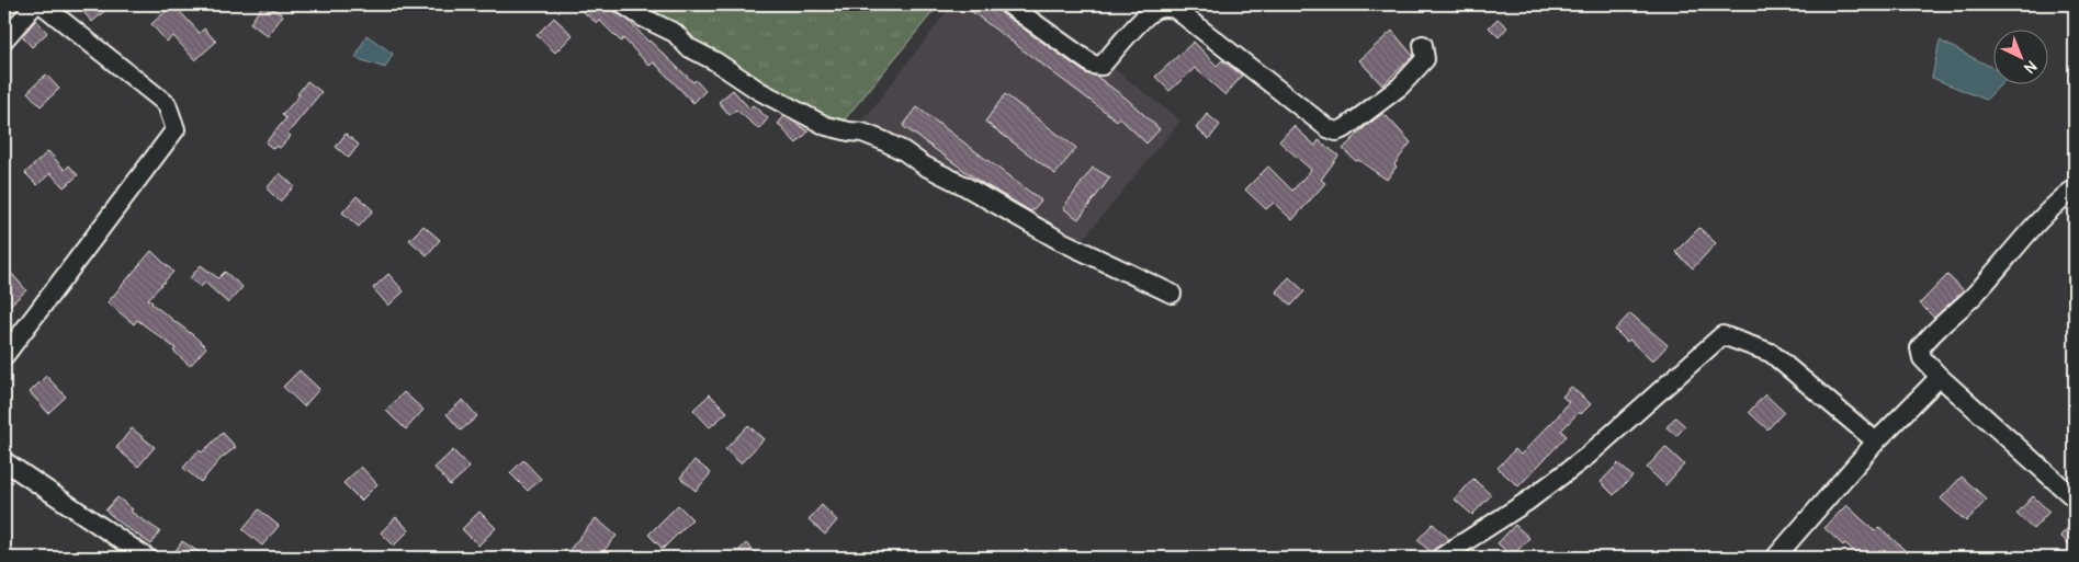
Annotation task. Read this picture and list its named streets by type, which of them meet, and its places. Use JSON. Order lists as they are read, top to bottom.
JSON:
{
  "north": "bottom right"
}
